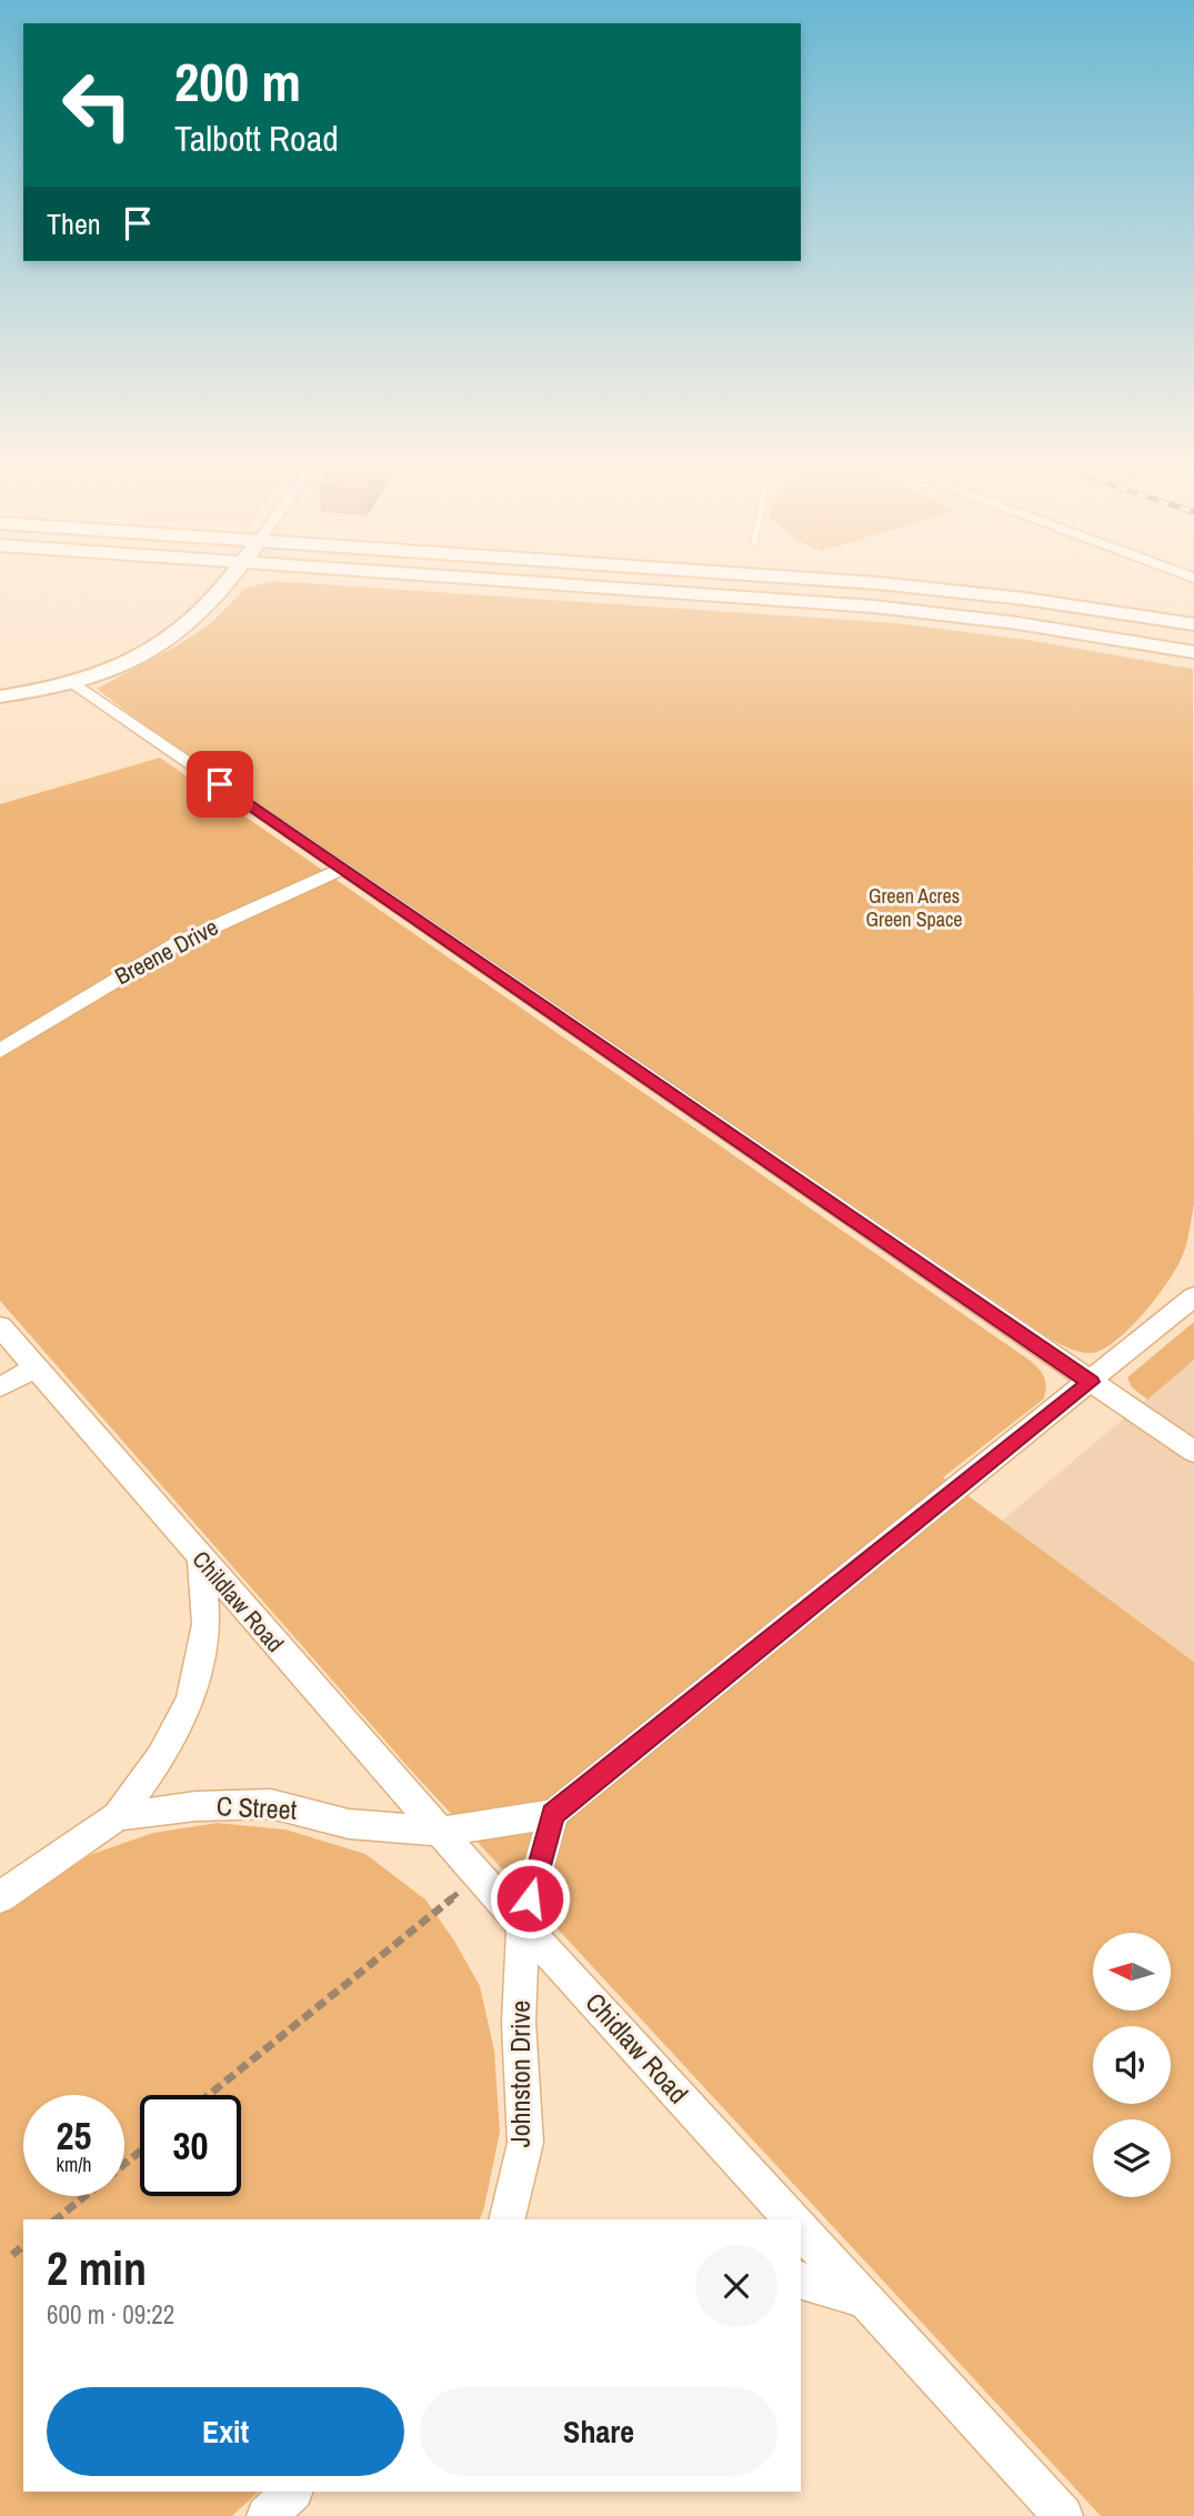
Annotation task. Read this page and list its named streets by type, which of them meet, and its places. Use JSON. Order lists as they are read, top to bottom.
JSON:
{
  "streets": {
    "street": [
      "Breene Drive",
      "Childlaw Road",
      "C Street",
      "Chidlaw Road",
      "Johnston Drive"
    ]
  },
  "crossings": [
    ["Childlaw Road", "C Street"],
    ["Childlaw Road", "Chidlaw Road"],
    ["C Street", "Johnston Drive"],
    ["Chidlaw Road", "Johnston Drive"]
  ],
  "parks": ["Green Acres Green Space"],
  "north": "left",
  "page": {
    "turn": ["200 m", "Talbott Road"],
    "then": "Then",
    "speed": "25 km/h",
    "limit": "30",
    "heading": ["2 min", "600 m · 09:22"],
    "buttons": ["Exit", "Share"]
  }
}
